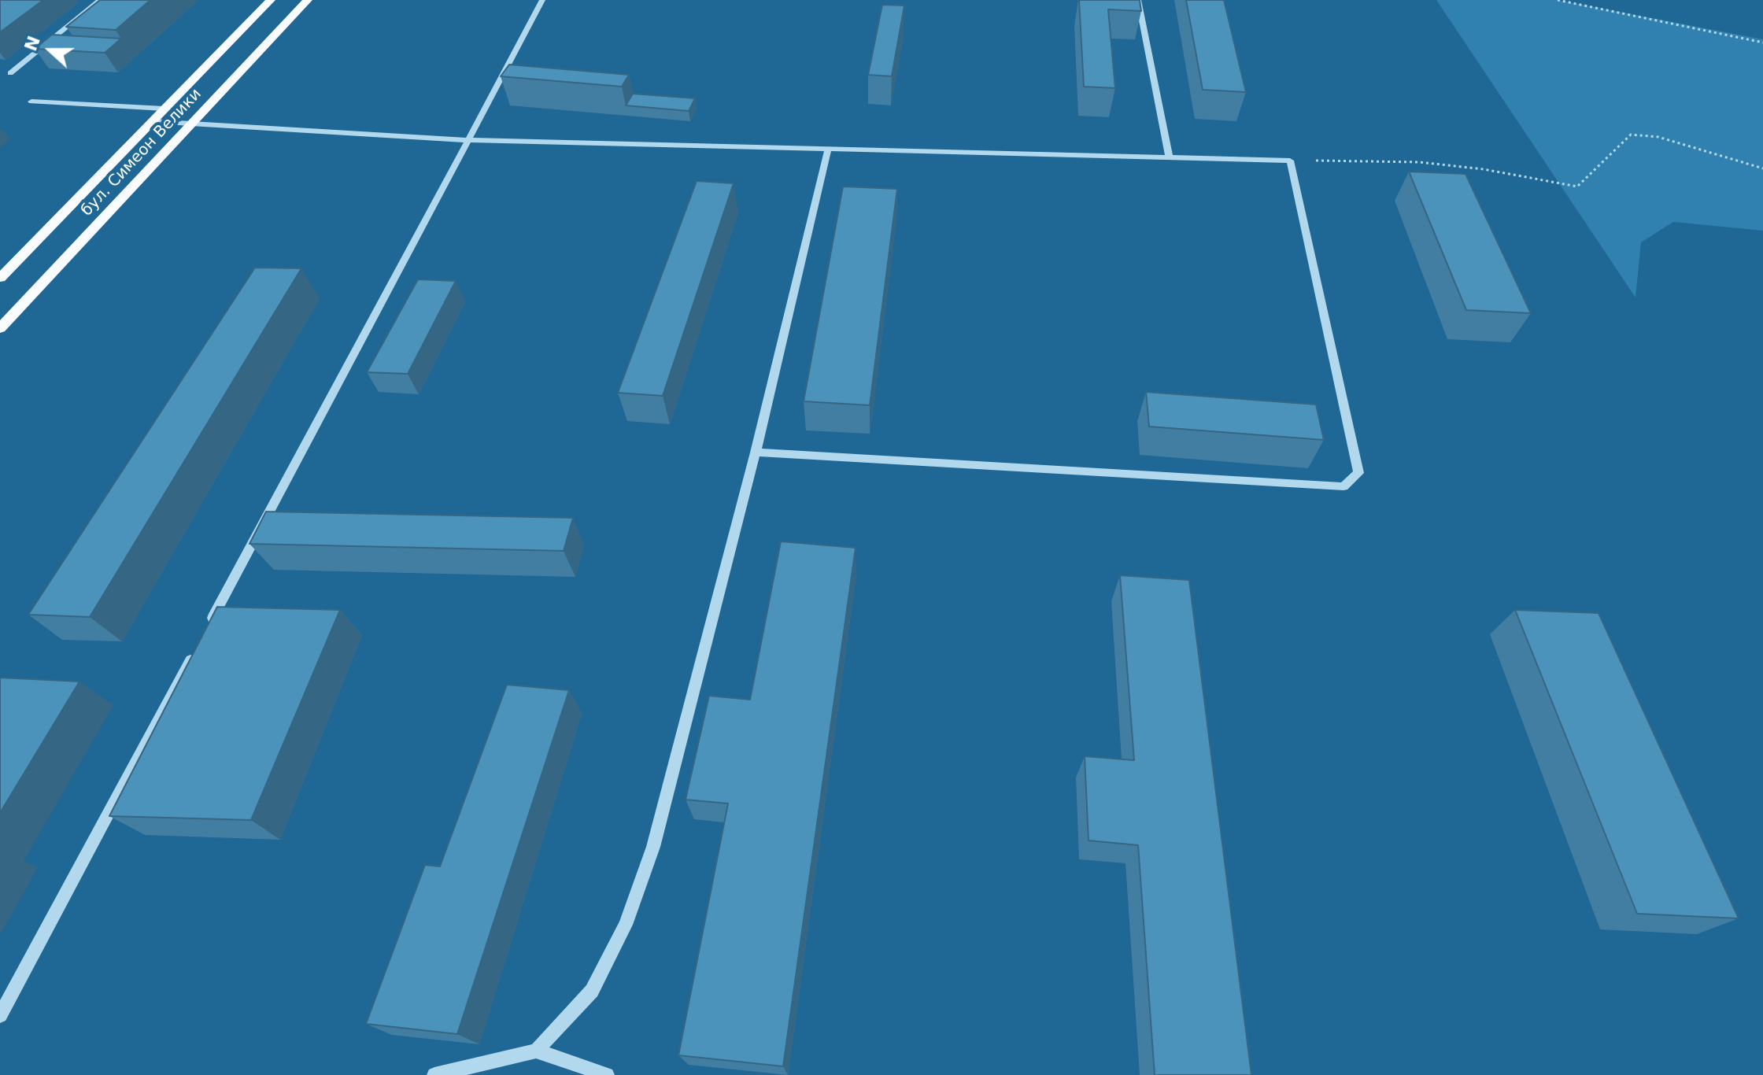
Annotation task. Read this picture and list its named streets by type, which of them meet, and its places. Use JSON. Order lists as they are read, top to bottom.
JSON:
{
  "streets": {
    "main road": ["бул. Симеон Велики"]
  },
  "north": "left"
}
